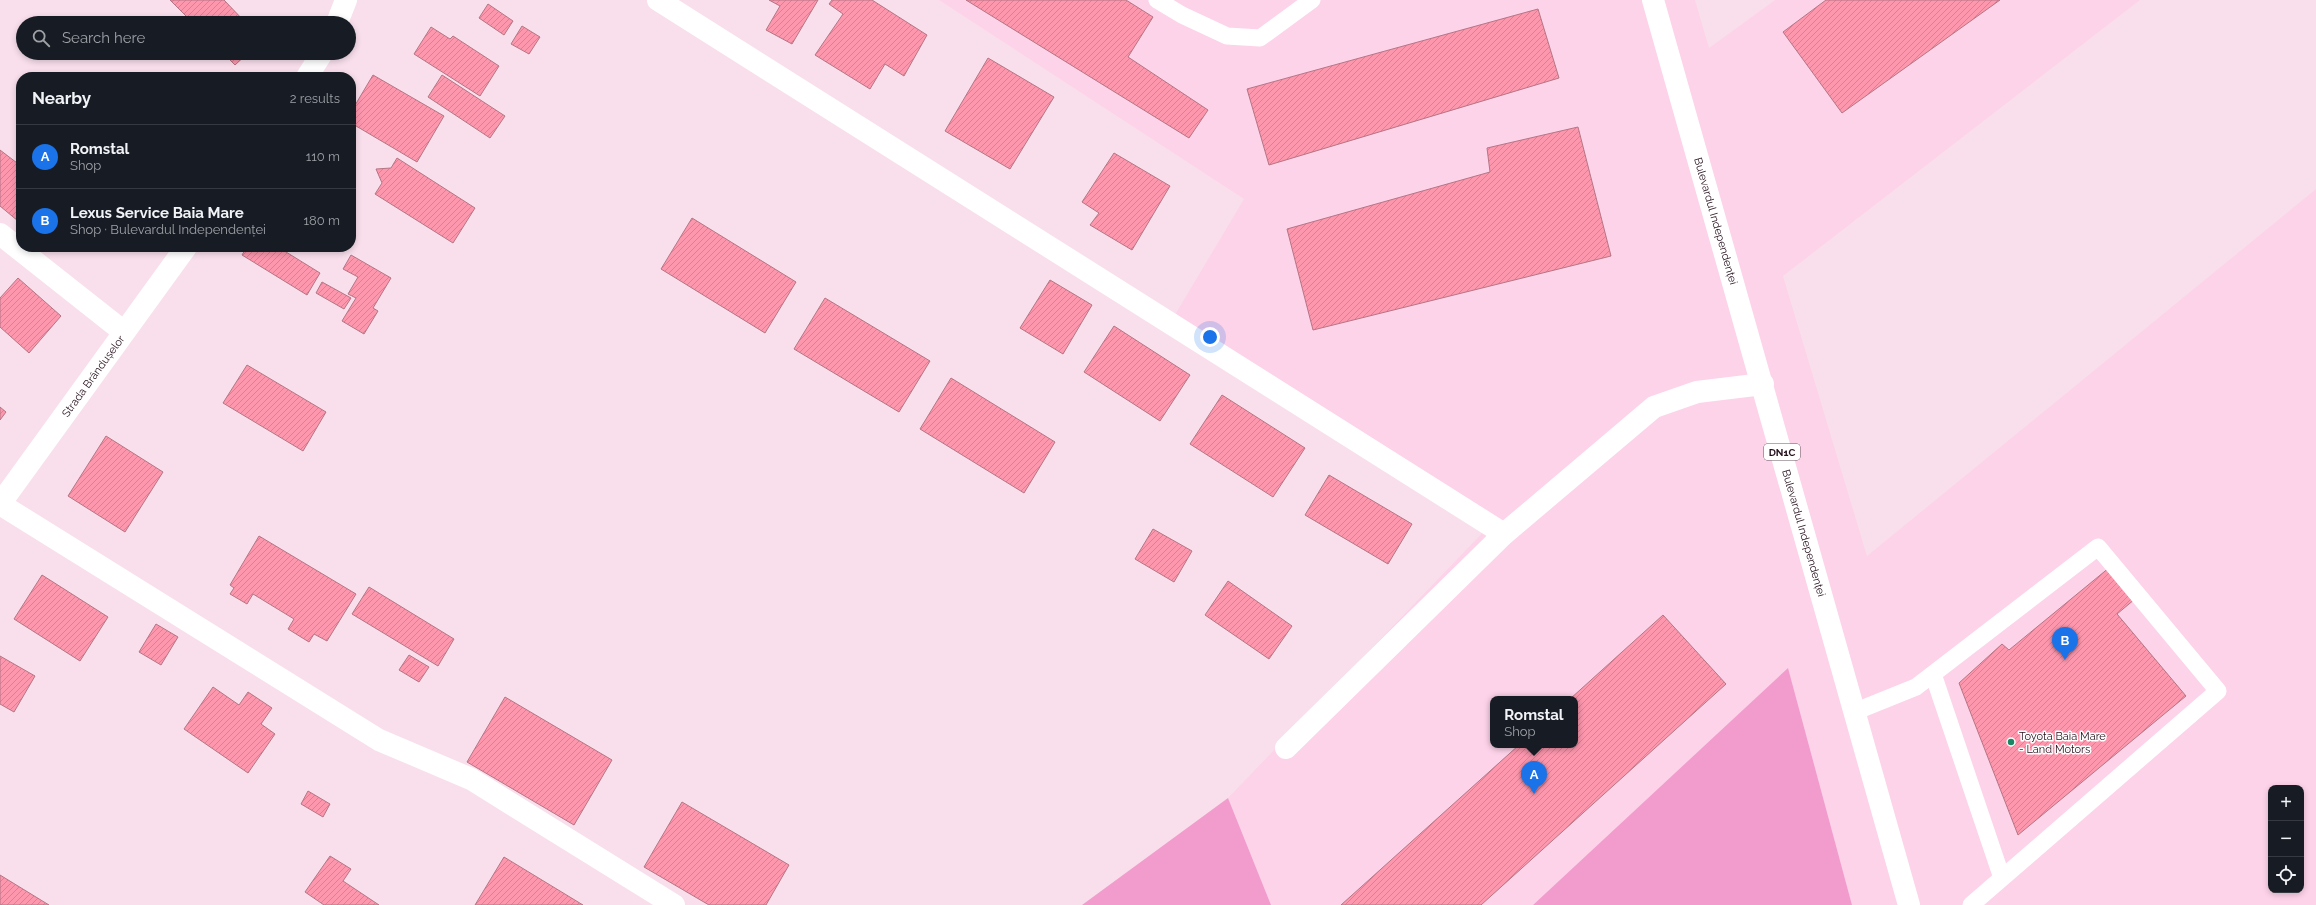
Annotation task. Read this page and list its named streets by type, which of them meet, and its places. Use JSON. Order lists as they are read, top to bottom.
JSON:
{
  "streets": {
    "main road": ["Bulevardul Independenței", "Strada Brândușelor", "DN1C"]
  },
  "places": ["Toyota Baia Mare - Land Motors"],
  "page": {
    "search": "Search here",
    "heading": ["Nearby", "2 results"],
    "list": [
      {
        "mark": "A",
        "name": "Romstal",
        "note": "Shop",
        "value": "110 m"
      },
      {
        "mark": "B",
        "name": "Lexus Service Baia Mare",
        "note": "Shop · Bulevardul Independenței",
        "value": "180 m"
      }
    ],
    "pins": ["B", "A"],
    "popup": ["Romstal", "Shop"],
    "map_buttons": ["+", "−"]
  }
}
